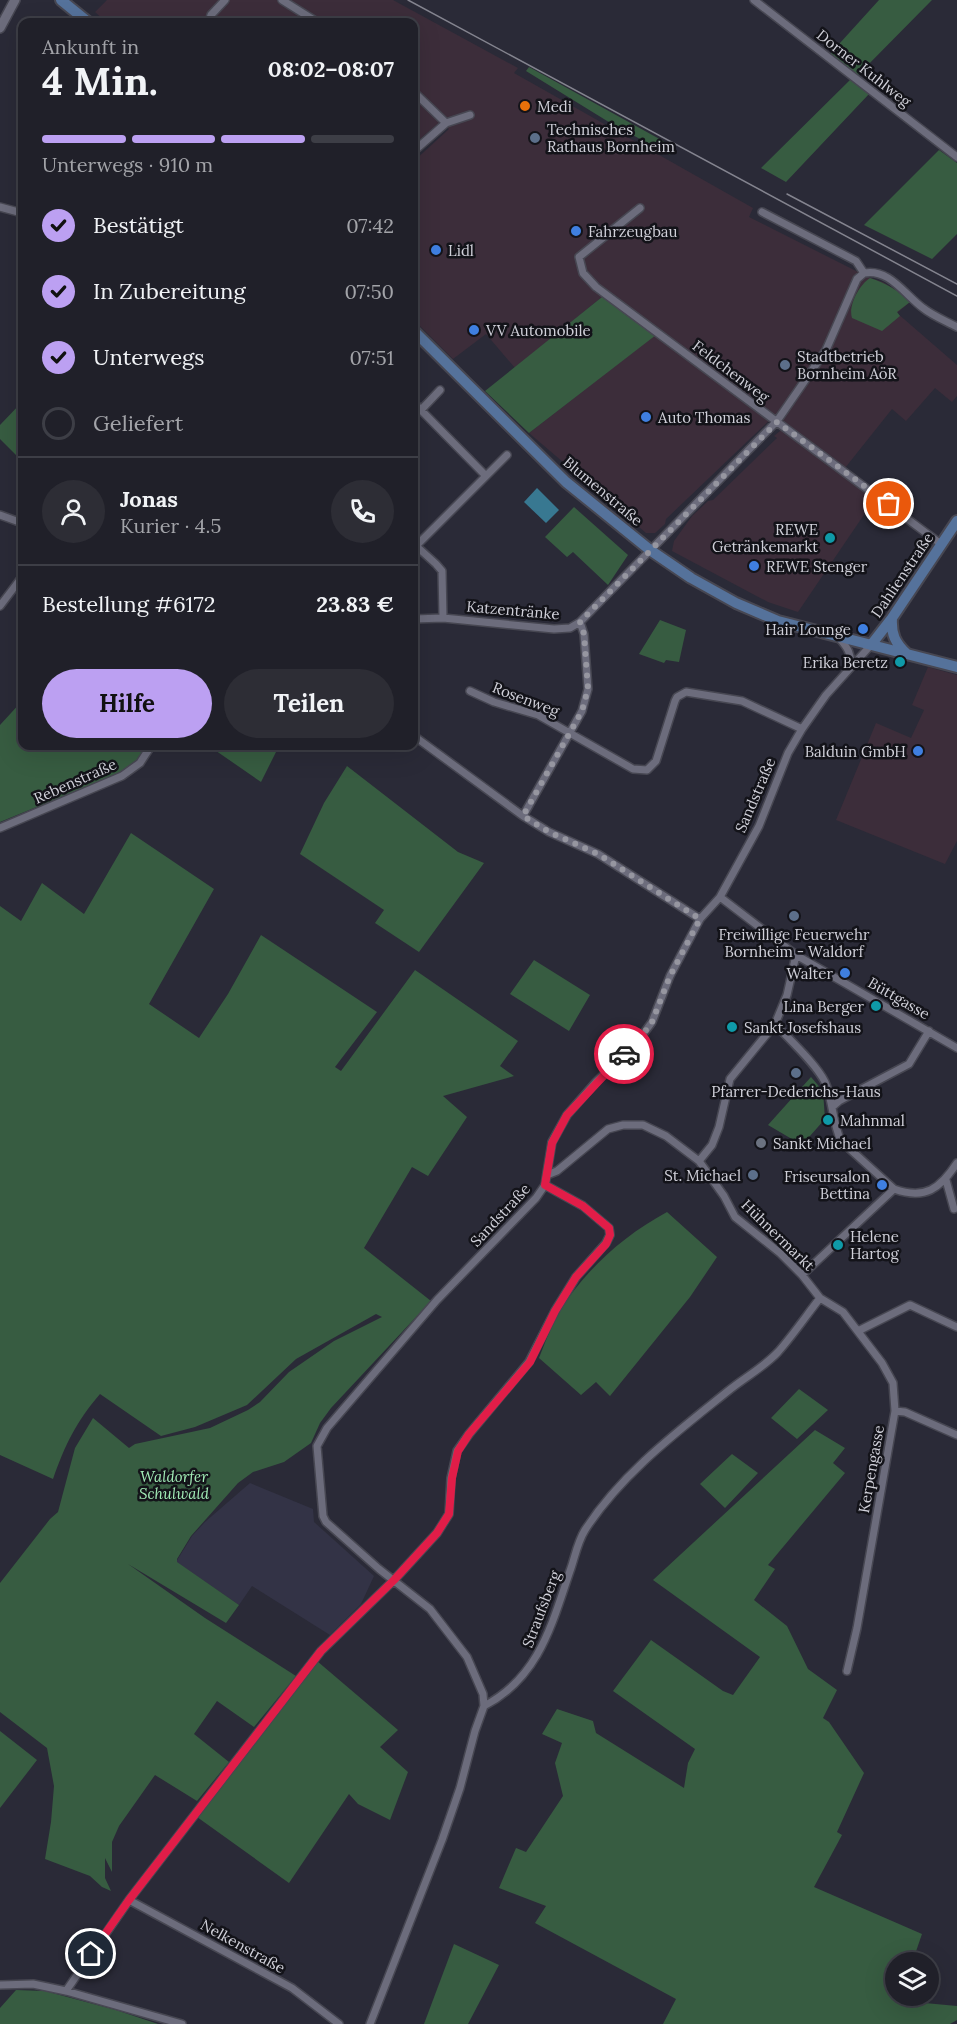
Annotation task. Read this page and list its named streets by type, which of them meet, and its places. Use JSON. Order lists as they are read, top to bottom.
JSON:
{
  "streets": {
    "main road": ["Blumenstraße", "Dahlienstraße"],
    "street": [
      "Dorner Kuhlweg",
      "Feldchenweg",
      "Katzentränke",
      "Rosenweg",
      "Rebenstraße",
      "Sandstraße",
      "Büttgasse",
      "Hühnermarkt",
      "Kerpengasse",
      "Straufsberg",
      "Nelkenstraße"
    ]
  },
  "crossings": [
    ["Feldchenweg", "Dahlienstraße"],
    ["Feldchenweg", "Katzentränke"],
    ["Blumenstraße", "Dahlienstraße"],
    ["Blumenstraße", "Katzentränke"],
    ["Blumenstraße", "Sandstraße"],
    ["Dahlienstraße", "Sandstraße"],
    ["Rosenweg", "Sandstraße"],
    ["Sandstraße", "Büttgasse"],
    ["Sandstraße", "Hühnermarkt"],
    ["Sandstraße", "Straufsberg"],
    ["Hühnermarkt", "Kerpengasse"],
    ["Hühnermarkt", "Straufsberg"],
    ["Kerpengasse", "Straufsberg"]
  ],
  "parks": ["Waldorfer Schulwald"],
  "places": [
    "Medi",
    "Technisches Rathaus Bornheim",
    "Fahrzeugbau",
    "Lidl",
    "VV Automobile",
    "Stadtbetrieb Bornheim AöR",
    "Auto Thomas",
    "REWE Getränkemarkt",
    "REWE Stenger",
    "Hair Lounge",
    "Erika Beretz",
    "Balduin GmbH",
    "Freiwillige Feuerwehr Bornheim - Waldorf",
    "Walter",
    "Lina Berger",
    "Sankt Josefshaus",
    "Pfarrer-Dederichs-Haus",
    "Mahnmal",
    "Sankt Michael",
    "St. Michael",
    "Friseursalon Bettina",
    "Helene Hartog"
  ],
  "page": {
    "heading": ["4 Min.", "Ankunft in", "08:02–08:07"],
    "panel": [
      "Jonas",
      "Kurier · 4.5",
      "Bestellung #6172",
      "23.83 €"
    ],
    "bar": "Unterwegs · 910 m",
    "list": [
      ["Bestätigt", "07:42"],
      ["In Zubereitung", "07:50"],
      ["Unterwegs", "07:51"],
      "Geliefert"
    ],
    "buttons": ["Hilfe", "Teilen"]
  }
}
